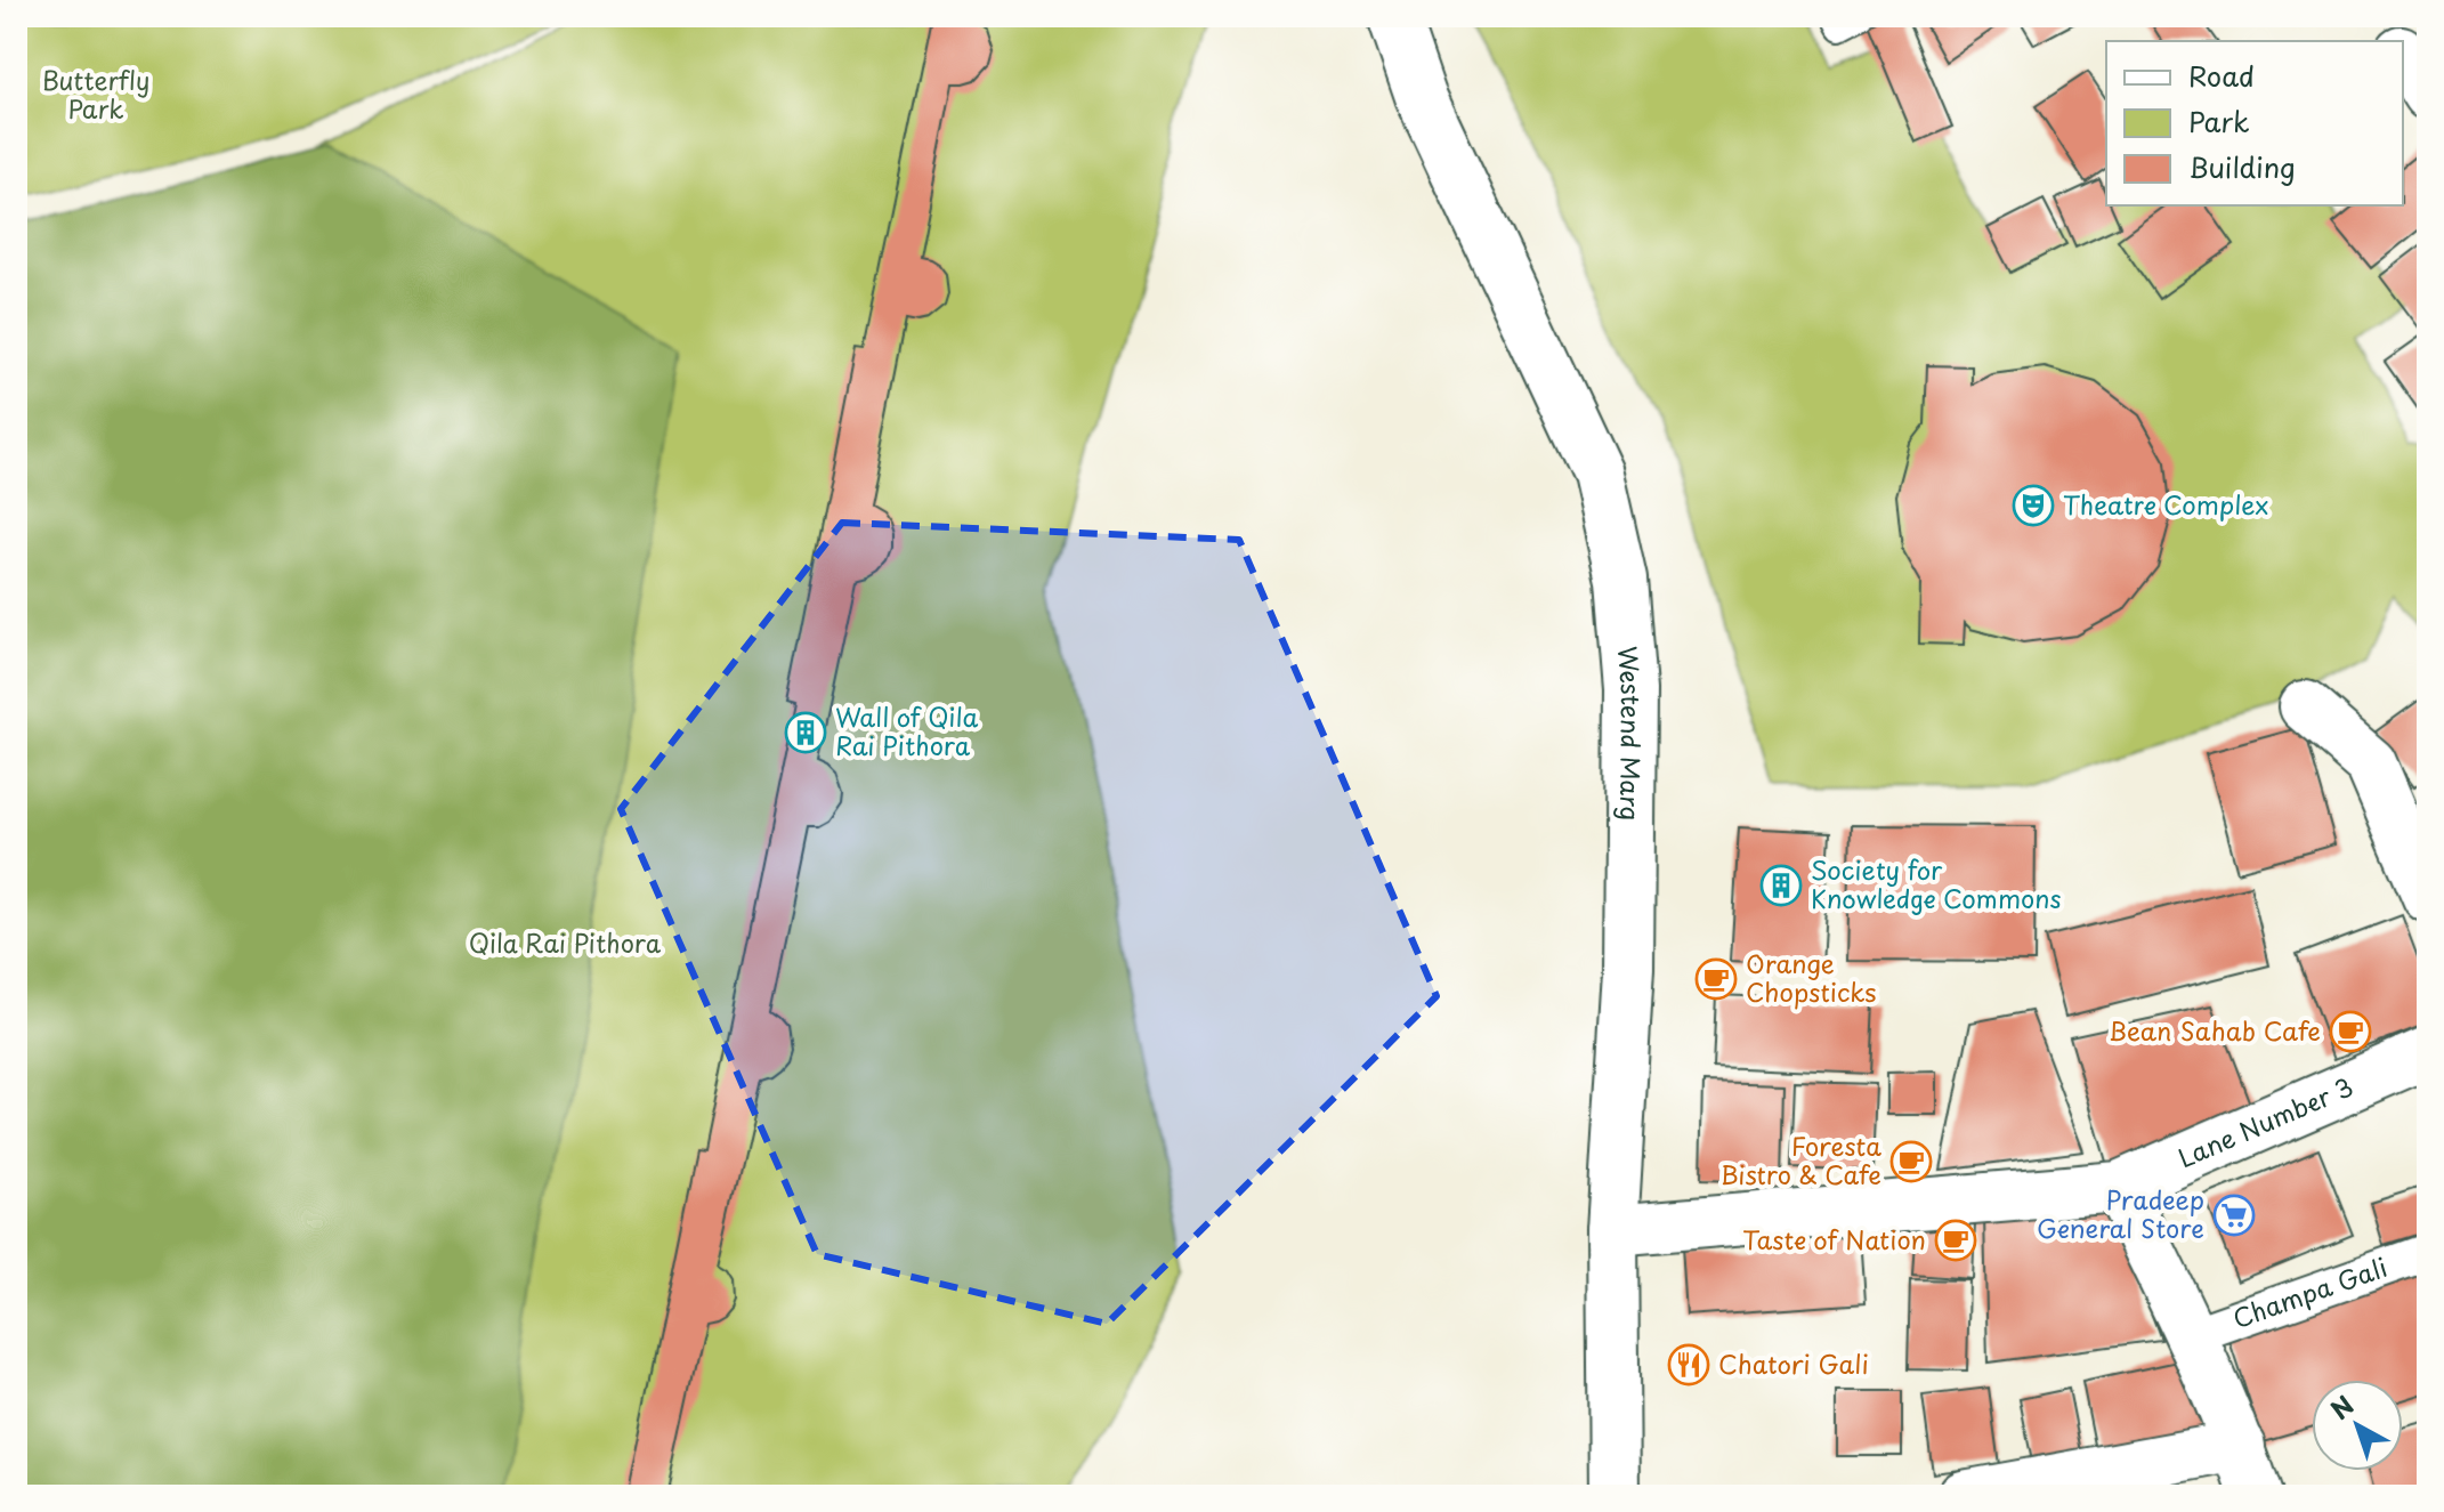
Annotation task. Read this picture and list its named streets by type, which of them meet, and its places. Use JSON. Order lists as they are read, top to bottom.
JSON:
{
  "streets": {
    "street": ["Westend Marg", "Lane Number 3", "Champa Gali"]
  },
  "crossings": [
    ["Westend Marg", "Lane Number 3"]
  ],
  "parks": ["Butterfly Park", "Qila Rai Pithora"],
  "places": {
    "theatre": ["Theatre Complex"],
    "building": ["Wall of Qila Rai Pithora", "Society for Knowledge Commons"],
    "cafe": [
      "Orange Chopsticks",
      "Bean Sahab Cafe",
      "Foresta Bistro & Cafe",
      "Taste of Nation"
    ],
    "supermarket": ["Pradeep General Store"],
    "restaurant": ["Chatori Gali"]
  },
  "legend": ["Road", "Park", "Building"],
  "north": "top left"
}
